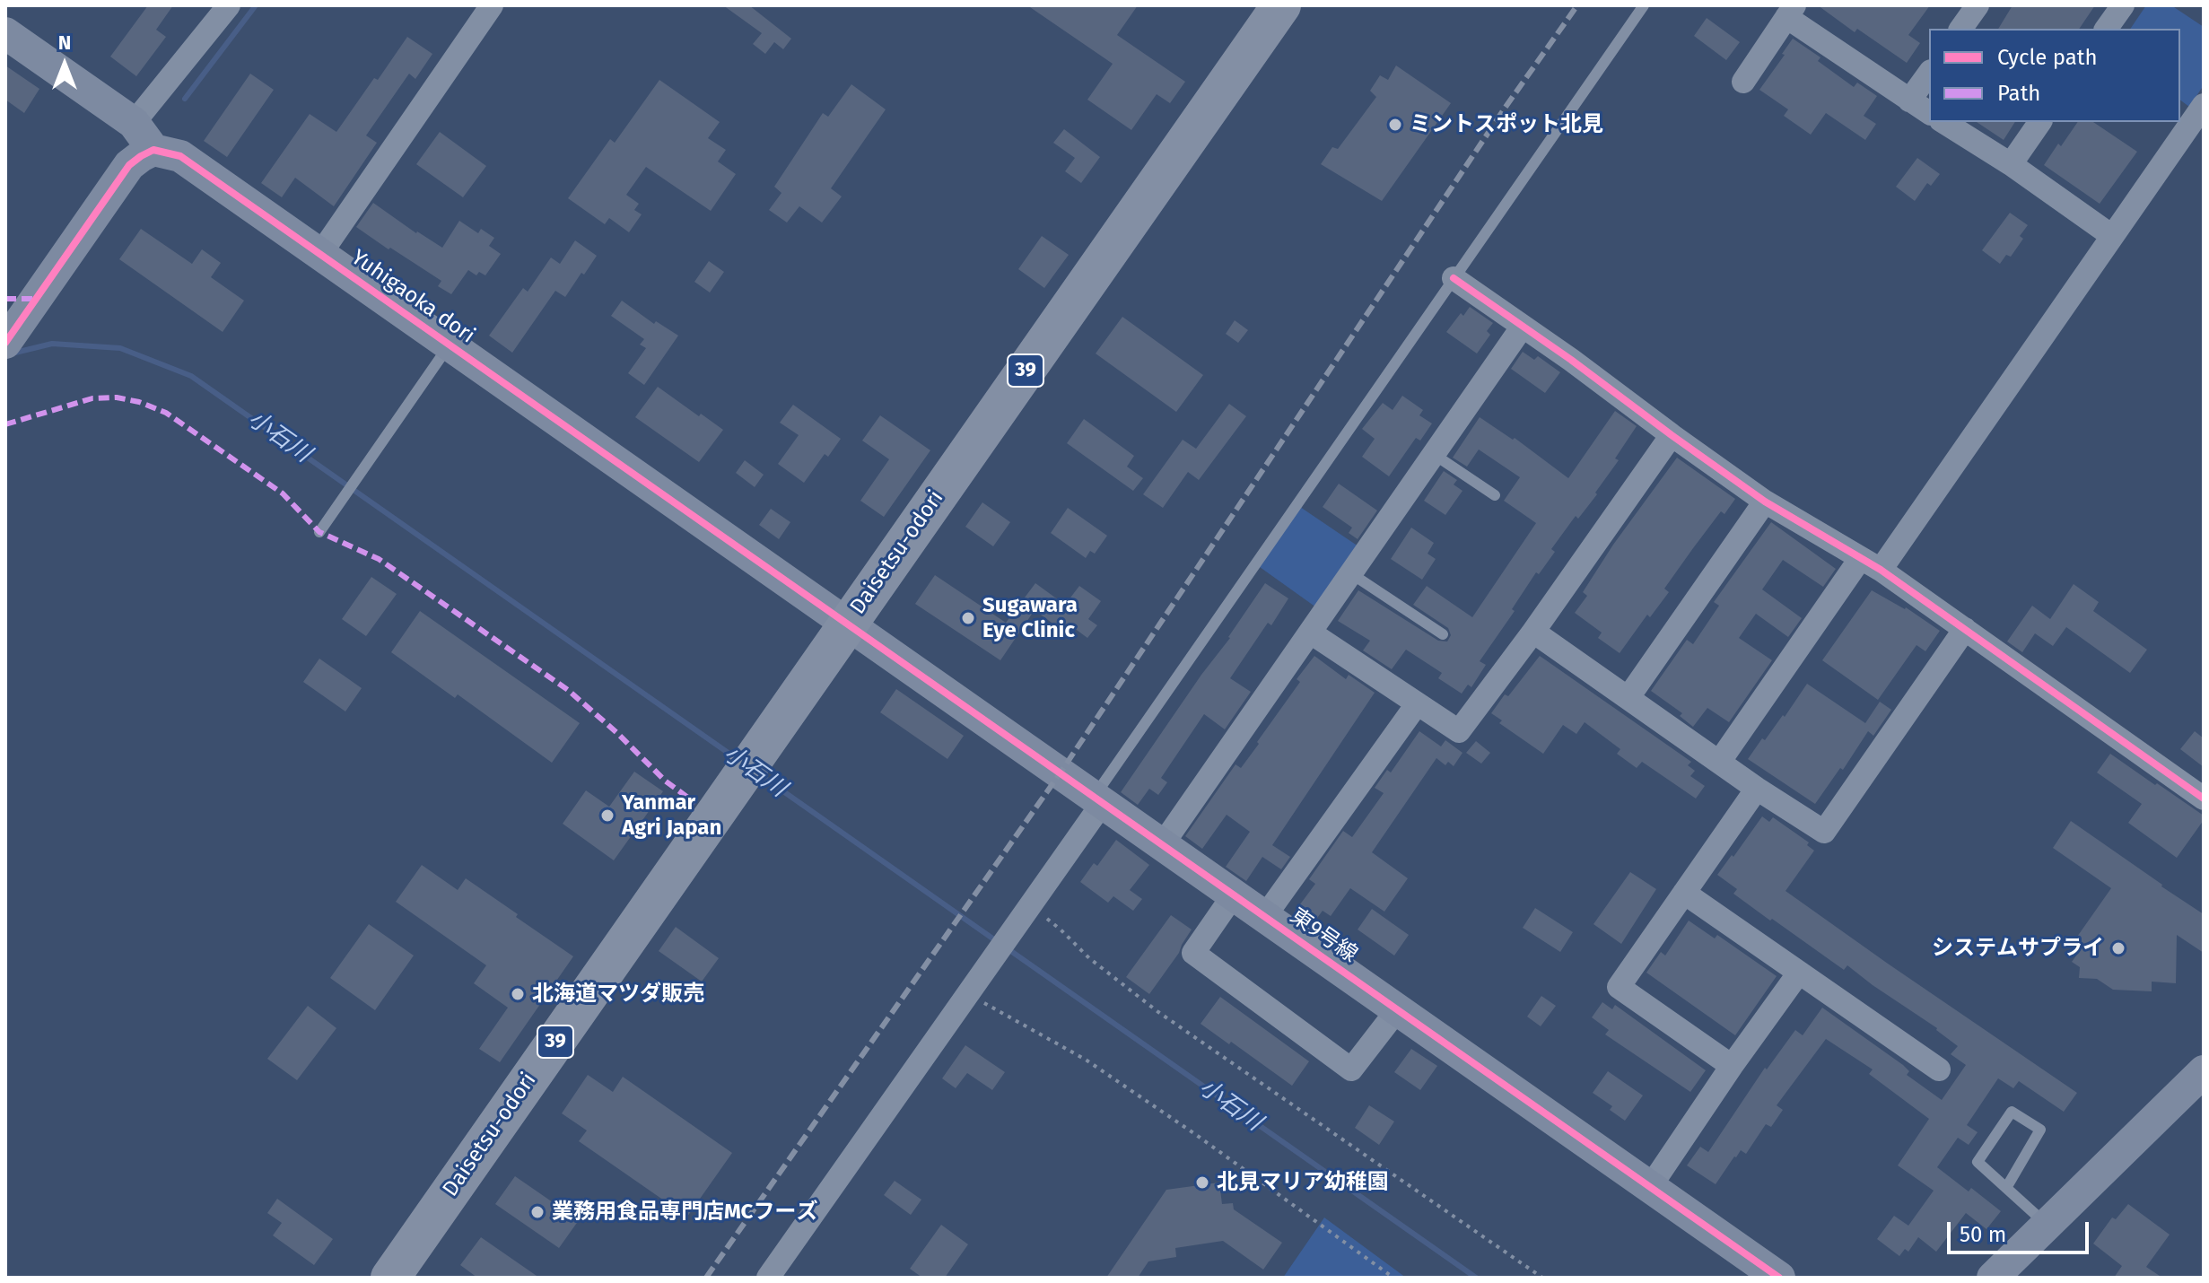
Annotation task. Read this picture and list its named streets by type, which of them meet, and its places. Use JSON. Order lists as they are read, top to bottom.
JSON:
{
  "streets": {
    "highway": ["39", "Daisetsu-odori"],
    "street": ["Yuhigaoka dori", "東9号線"]
  },
  "crossings": [
    ["Yuhigaoka dori", "Daisetsu-odori"],
    ["Yuhigaoka dori", "東9号線"],
    ["Daisetsu-odori", "東9号線"]
  ],
  "water": ["小石川"],
  "places": [
    "ミントスポット北見",
    "Sugawara Eye Clinic",
    "Yanmar Agri Japan",
    "システムサプライ",
    "北海道マツダ販売",
    "北見マリア幼稚園",
    "業務用食品専門店MCフーズ"
  ],
  "legend": ["Cycle path", "Path"],
  "scale_bar": "50 m",
  "north": "top"
}
